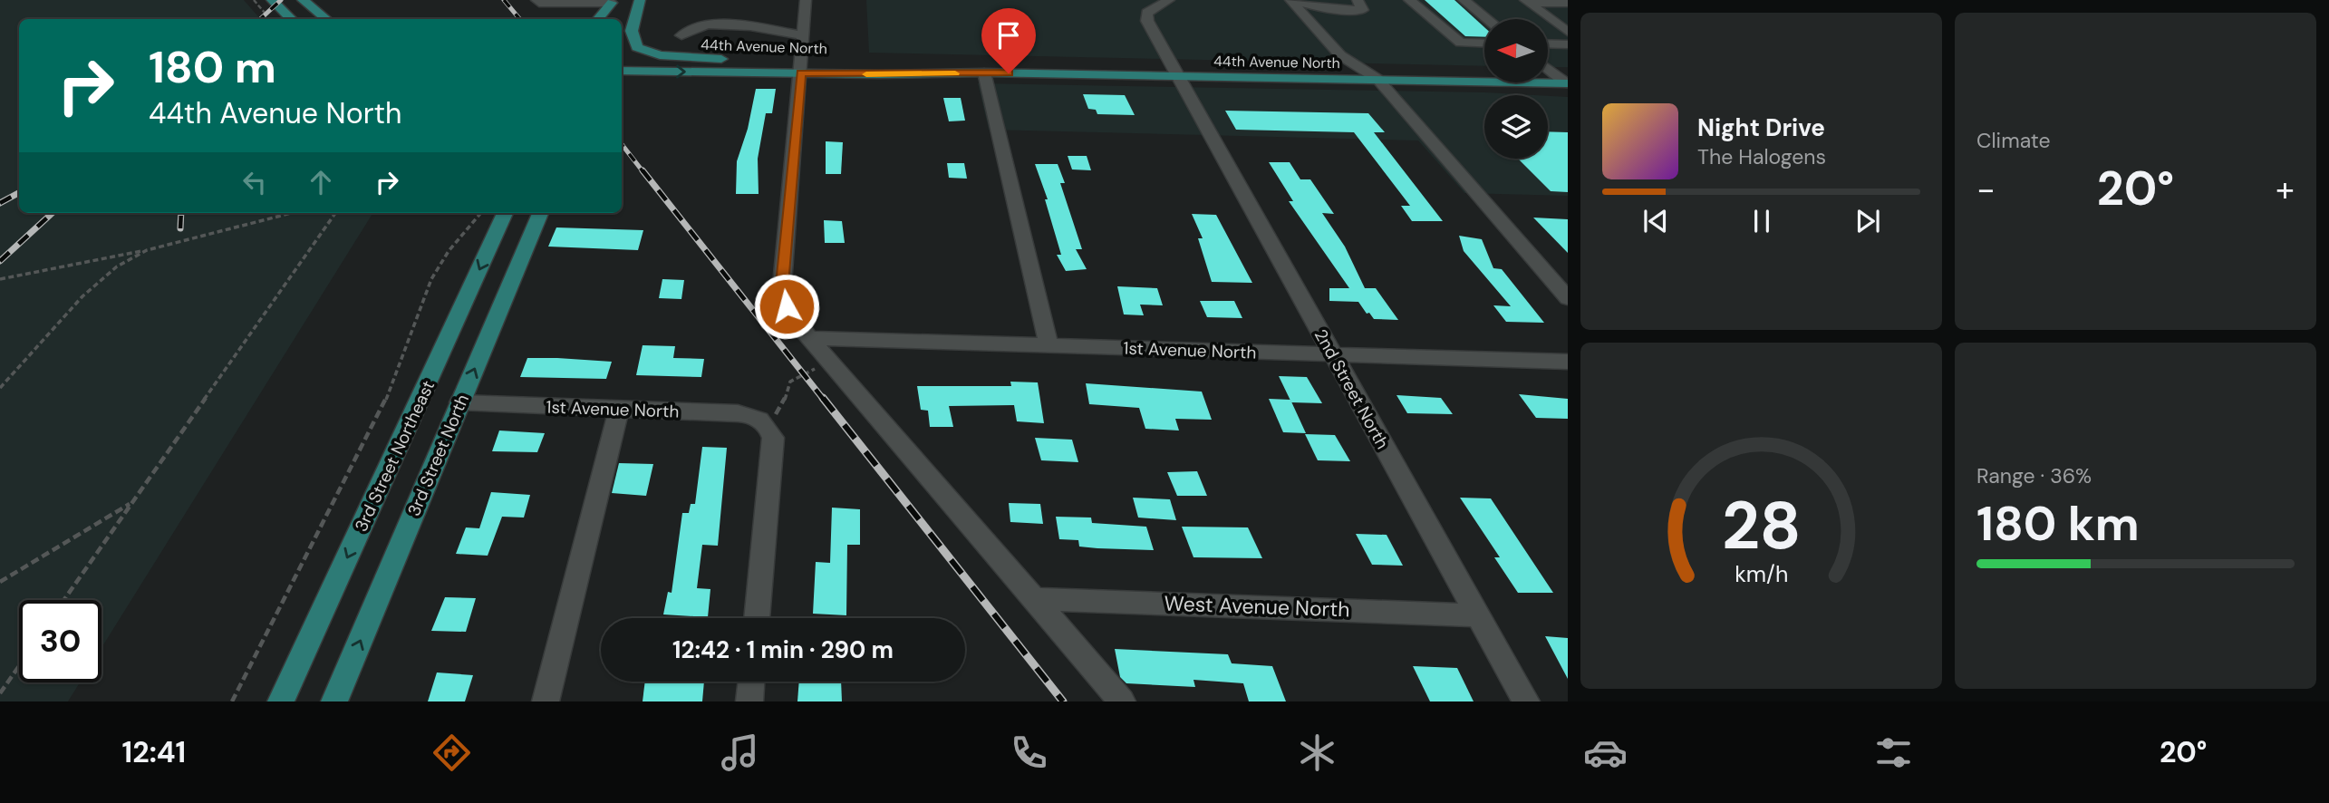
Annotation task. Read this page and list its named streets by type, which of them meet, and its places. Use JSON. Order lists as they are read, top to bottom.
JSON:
{
  "streets": {
    "main road": ["44th Avenue North", "3rd Street North", "3rd Street Northeast"],
    "street": ["1st Avenue North", "2nd Street North", "West Avenue North"]
  },
  "crossings": [
    ["44th Avenue North", "2nd Street North"],
    ["1st Avenue North", "2nd Street North"],
    ["1st Avenue North", "3rd Street North"],
    ["2nd Street North", "West Avenue North"]
  ],
  "one_way": ["3rd Street North", "3rd Street Northeast"],
  "north": "left",
  "page": {
    "tile": [
      "Climate",
      ["Range · 36%", "180 km"]
    ],
    "turn": ["180 m", "44th Avenue North"],
    "song": ["Night Drive", "The Halogens"],
    "heat": ["−", "20°", "+"],
    "limit": "30",
    "trip": "12:42 · 1 min · 290 m",
    "tabs": ["12:41", "20°"],
    "gauge": ["28", "km/h"]
  }
}
